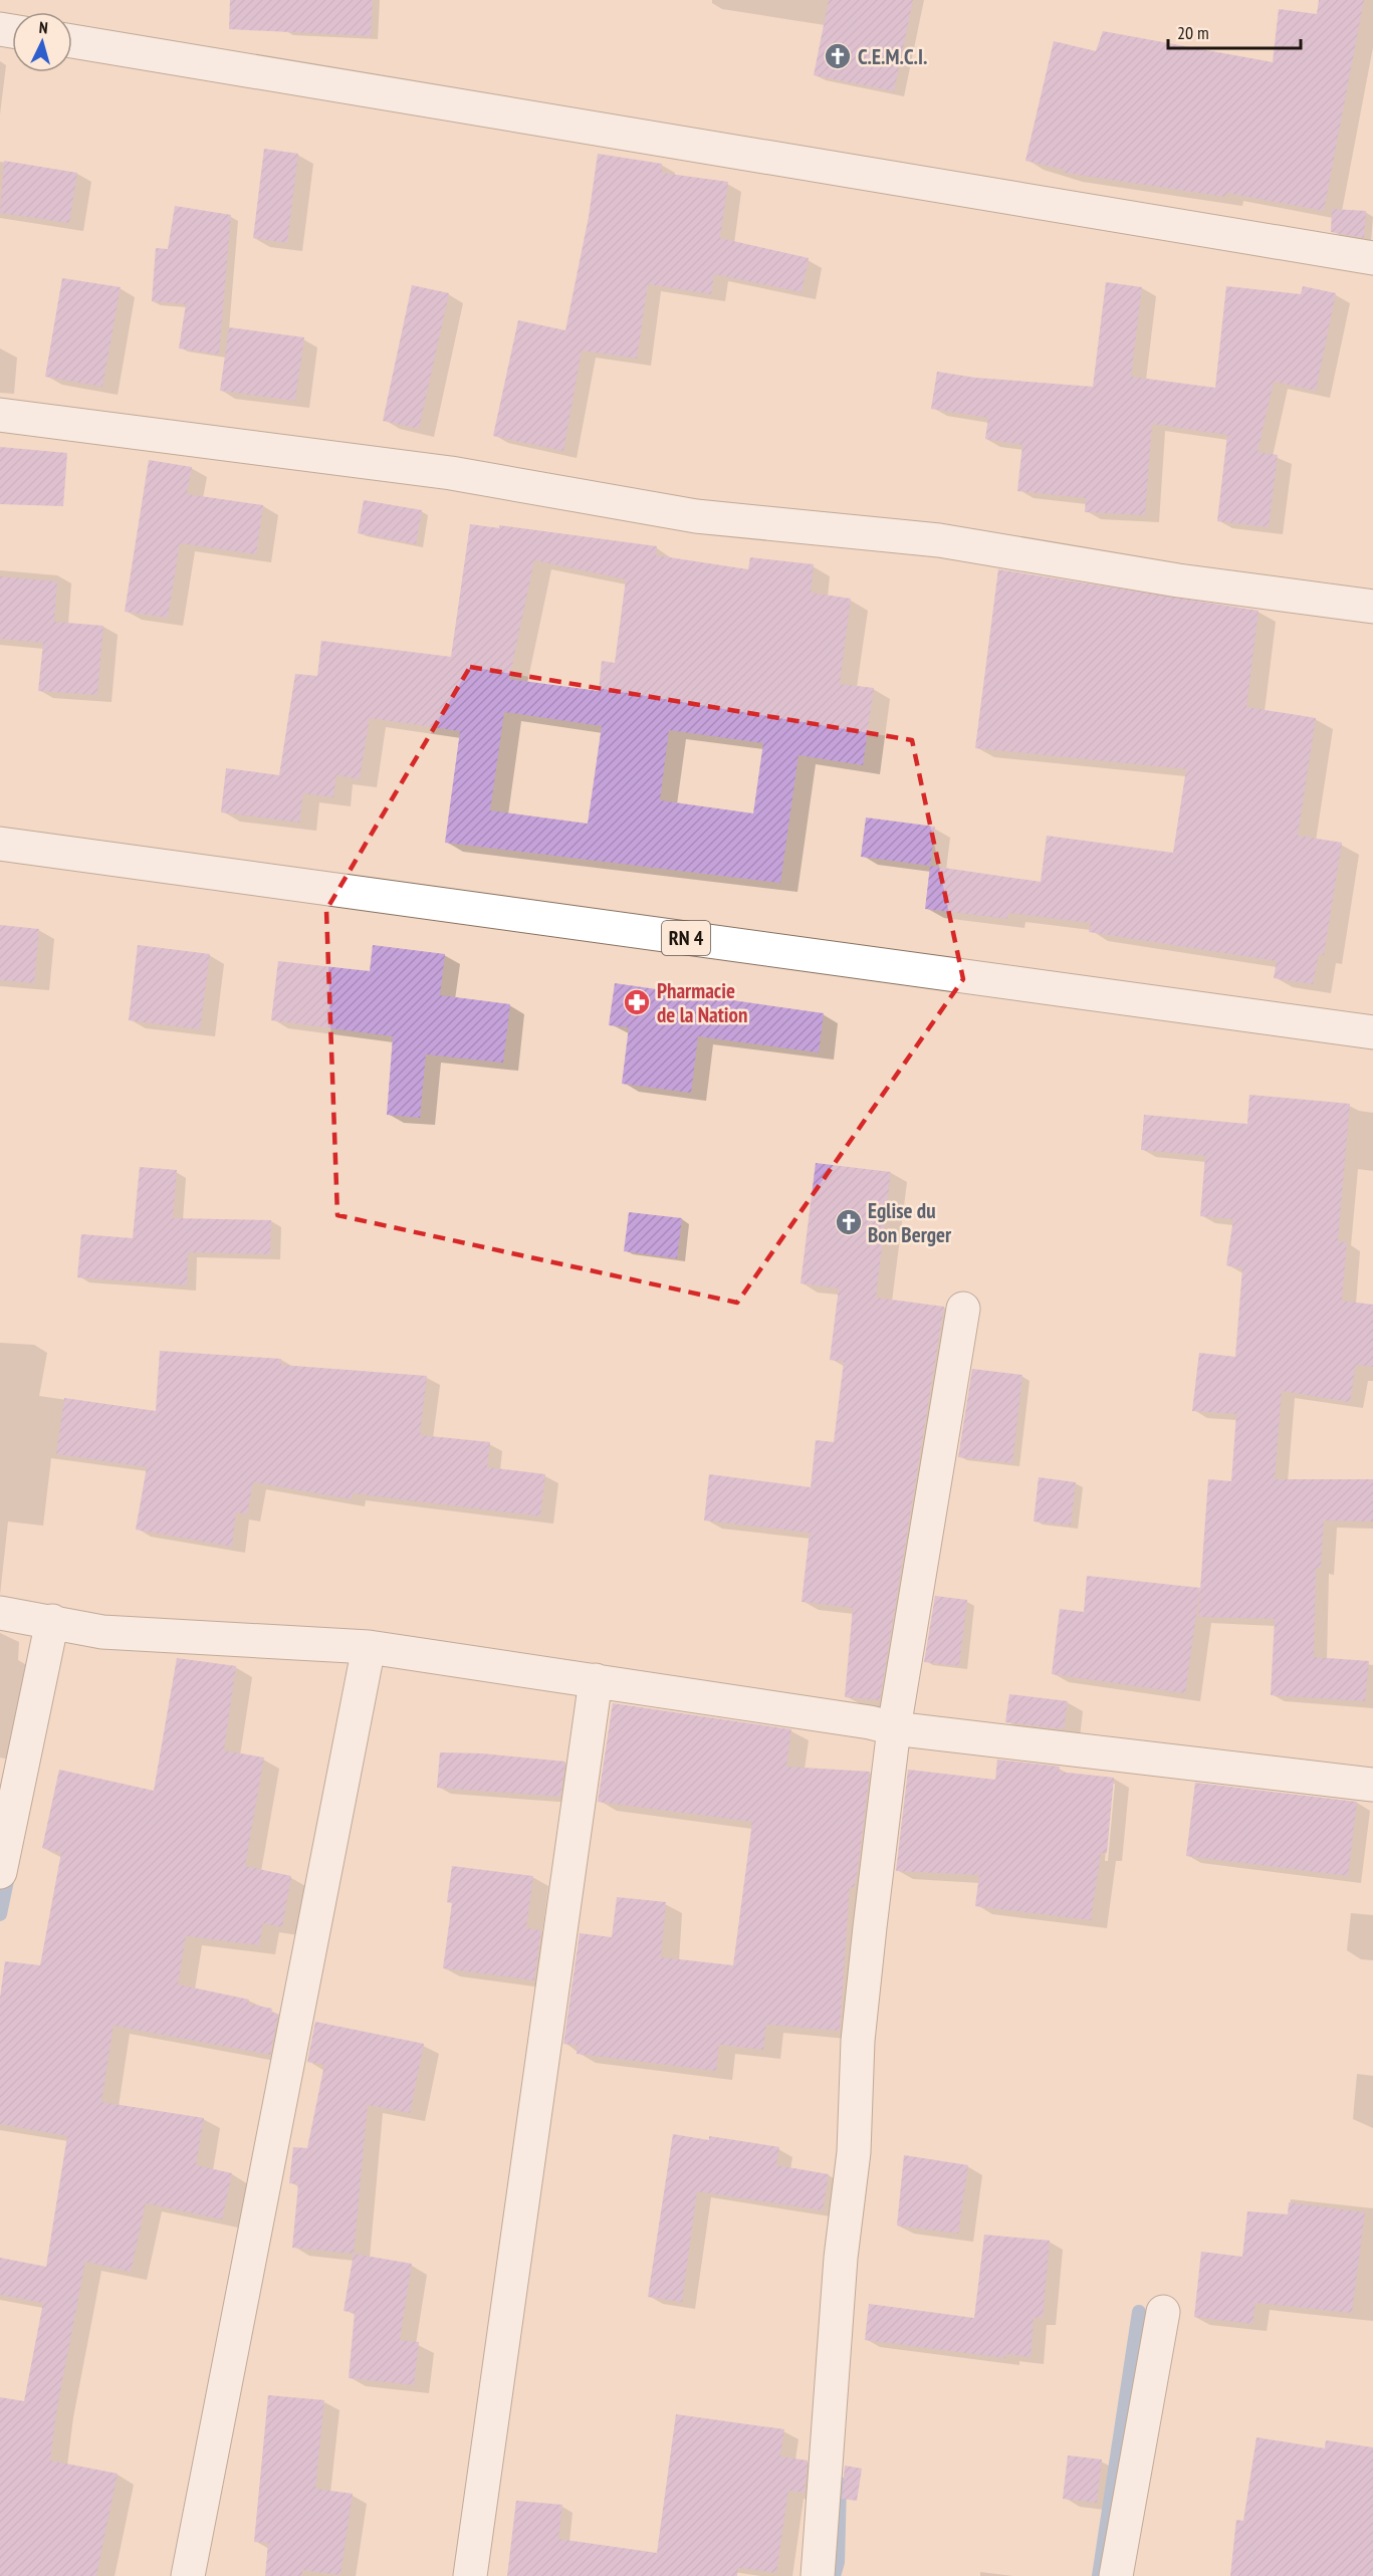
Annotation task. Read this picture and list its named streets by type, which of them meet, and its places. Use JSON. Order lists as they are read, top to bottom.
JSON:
{
  "streets": {
    "street": ["RN 4"]
  },
  "places": {
    "church": ["C.E.M.C.I.", "Eglise du Bon Berger"],
    "pharmacy": ["Pharmacie de la Nation"]
  },
  "scale_bar": "20 m",
  "north": "top"
}
